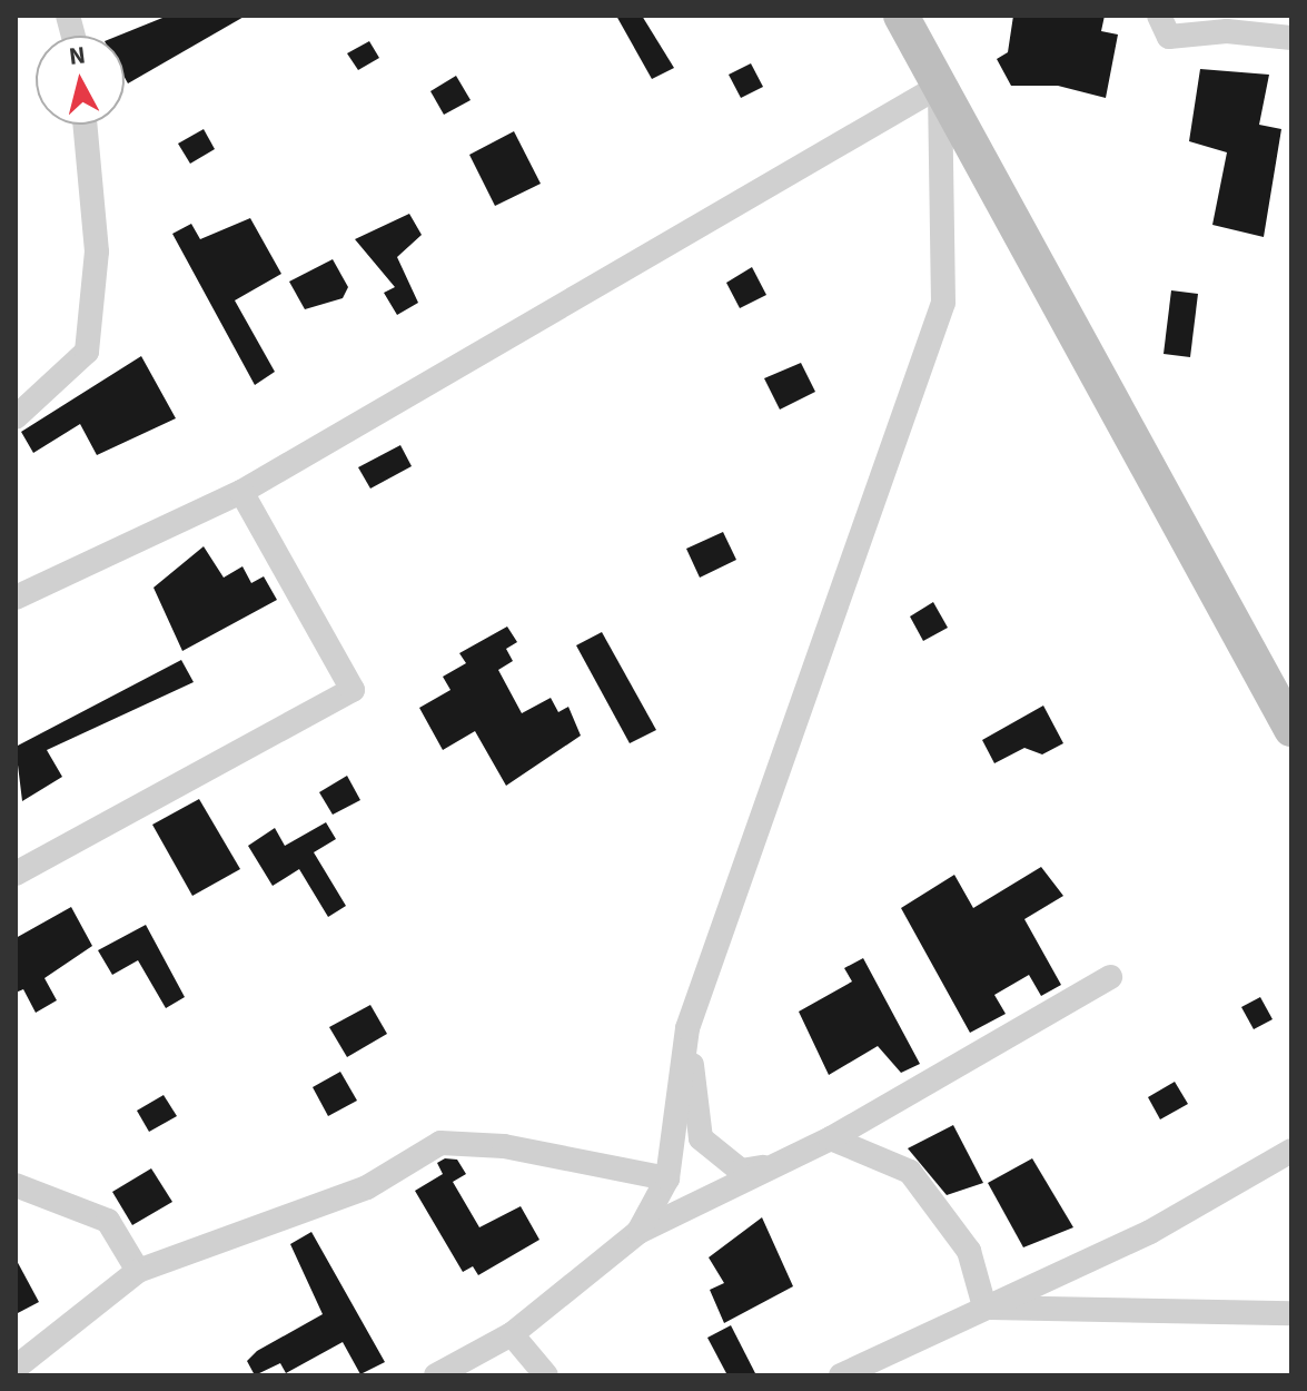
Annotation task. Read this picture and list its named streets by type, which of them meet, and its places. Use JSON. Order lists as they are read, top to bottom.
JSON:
{
  "north": "top"
}
